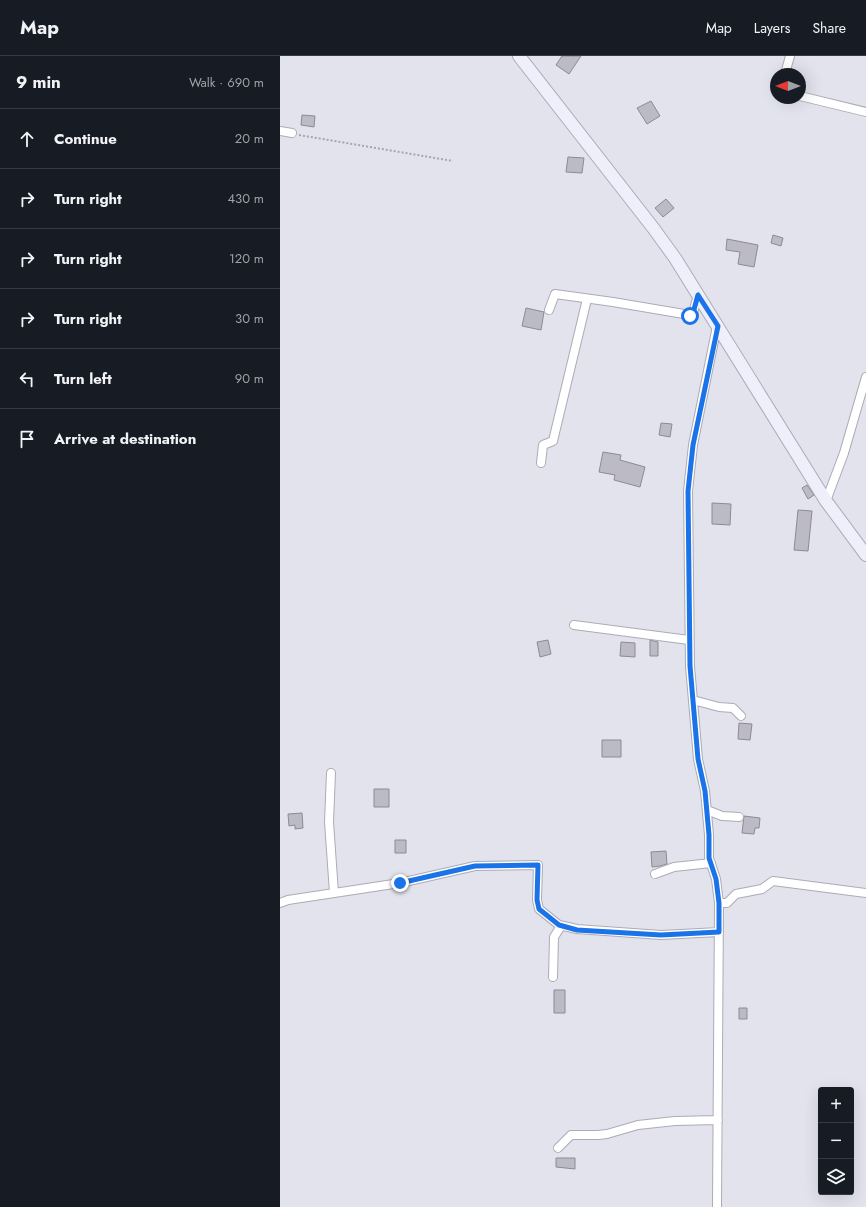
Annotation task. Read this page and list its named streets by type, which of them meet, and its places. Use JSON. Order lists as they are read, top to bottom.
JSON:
{
  "north": "left",
  "page": {
    "header": "Map",
    "nav": ["Map", "Layers", "Share"],
    "heading": ["9 min", "Walk · 690 m"],
    "list": [
      ["Continue", "20 m"],
      ["Turn right", "430 m"],
      ["Turn right", "120 m"],
      ["Turn right", "30 m"],
      ["Turn left", "90 m"],
      "Arrive at destination"
    ],
    "map_buttons": ["+", "−"]
  }
}
